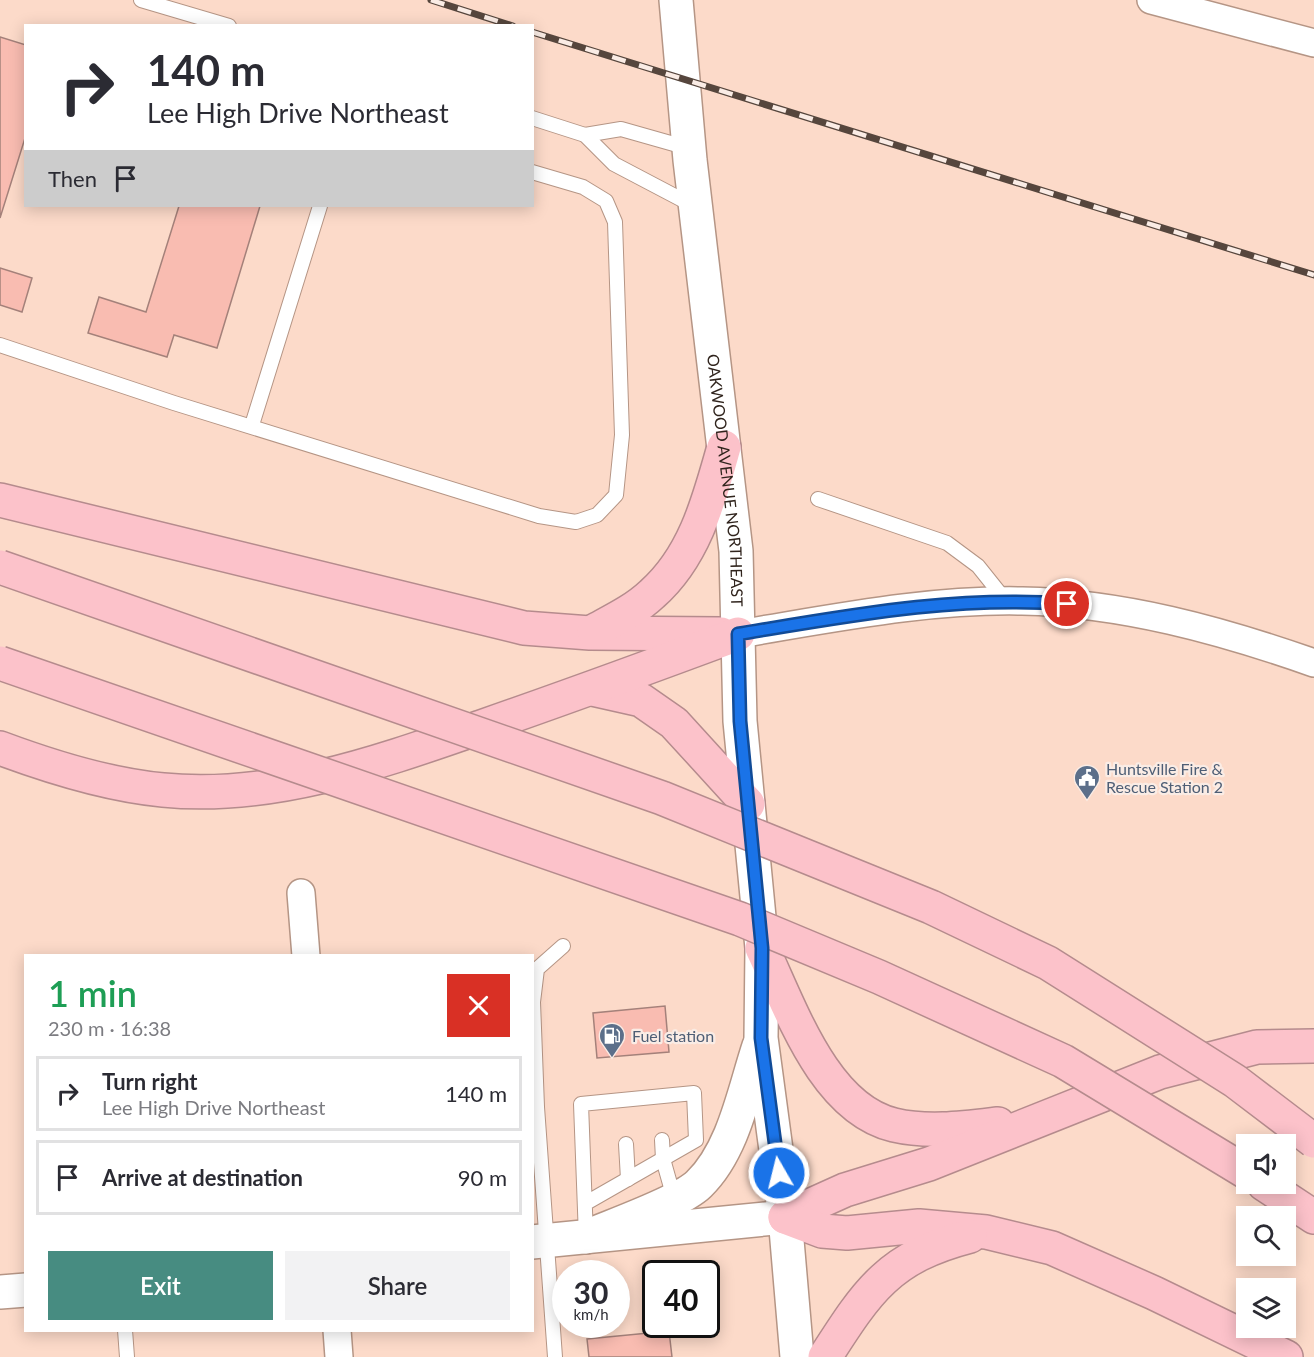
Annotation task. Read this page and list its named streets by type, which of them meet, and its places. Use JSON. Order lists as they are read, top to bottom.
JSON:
{
  "streets": {
    "street": ["OAKWOOD AVENUE NORTHEAST"]
  },
  "places": {
    "public building": ["Huntsville Fire & Rescue Station 2"],
    "fuel station": ["Fuel station"]
  },
  "page": {
    "turn": ["140 m", "Lee High Drive Northeast"],
    "then": "Then",
    "heading": ["1 min", "230 m · 16:38"],
    "list": [
      {
        "name": "Turn right",
        "note": "Lee High Drive Northeast",
        "value": "140 m"
      },
      {
        "name": "Arrive at destination",
        "value": "90 m"
      }
    ],
    "buttons": ["Exit", "Share"],
    "speed": "30 km/h",
    "limit": "40"
  }
}
